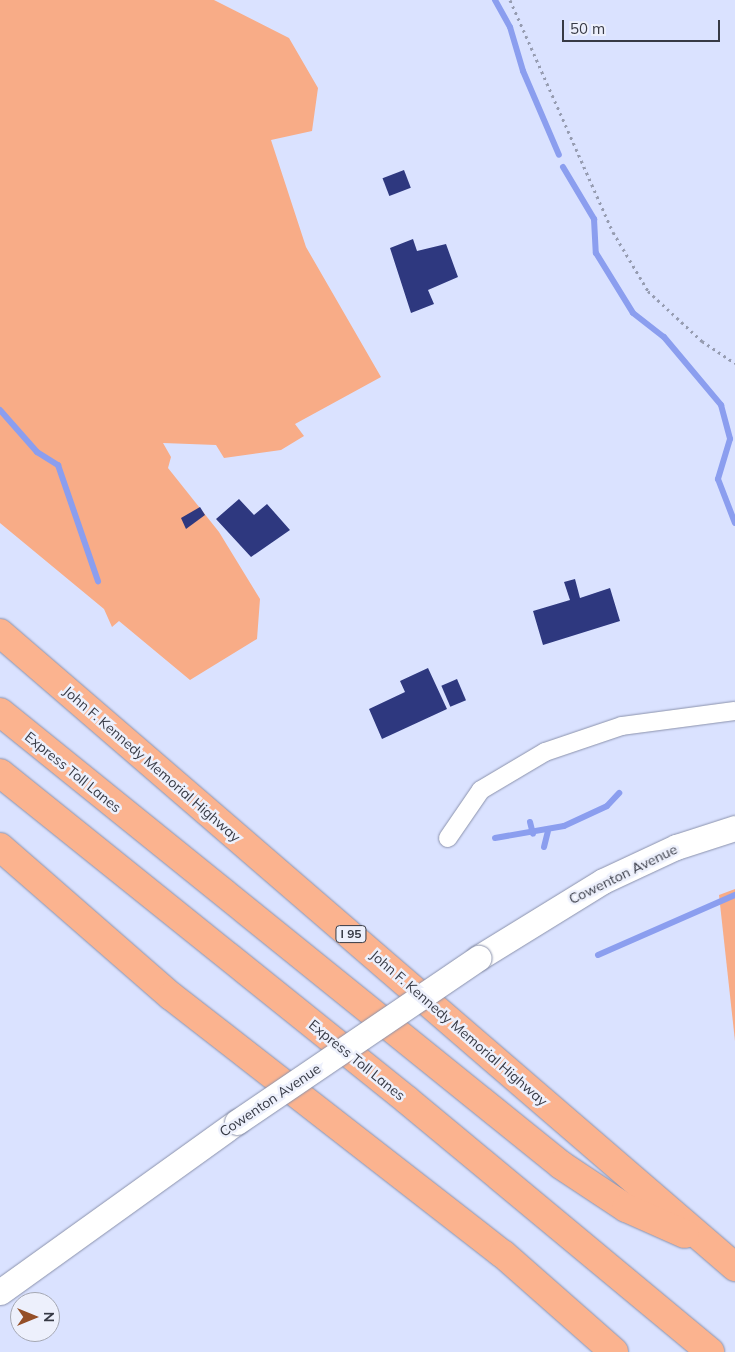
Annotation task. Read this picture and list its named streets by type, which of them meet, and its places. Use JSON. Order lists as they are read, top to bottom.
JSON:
{
  "streets": {
    "highway": ["John F. Kennedy Memorial Highway", "Express Toll Lanes", "I 95"],
    "street": ["Cowenton Avenue"]
  },
  "crossings": [
    ["John F. Kennedy Memorial Highway", "Express Toll Lanes"]
  ],
  "scale_bar": "50 m",
  "north": "right"
}
